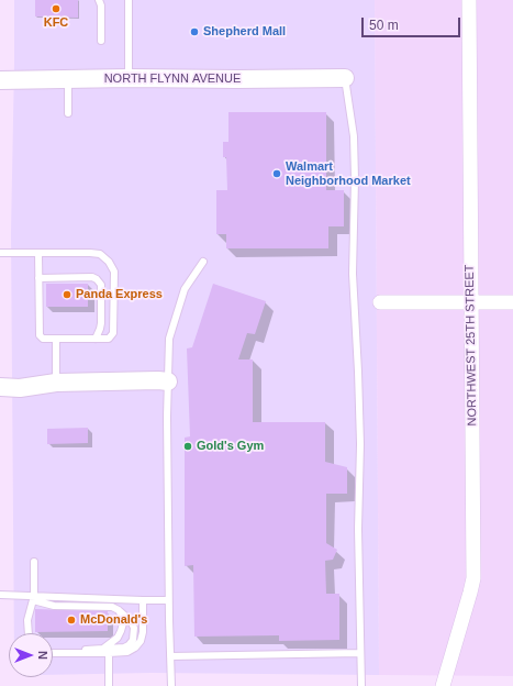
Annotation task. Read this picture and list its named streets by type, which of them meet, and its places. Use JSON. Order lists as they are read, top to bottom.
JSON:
{
  "streets": {
    "street": ["NORTH FLYNN AVENUE", "NORTHWEST 25TH STREET"]
  },
  "places": [
    "KFC",
    "Shepherd Mall",
    "Walmart Neighborhood Market",
    "Panda Express",
    "Gold's Gym",
    "McDonald's"
  ],
  "scale_bar": "50 m",
  "north": "right"
}
